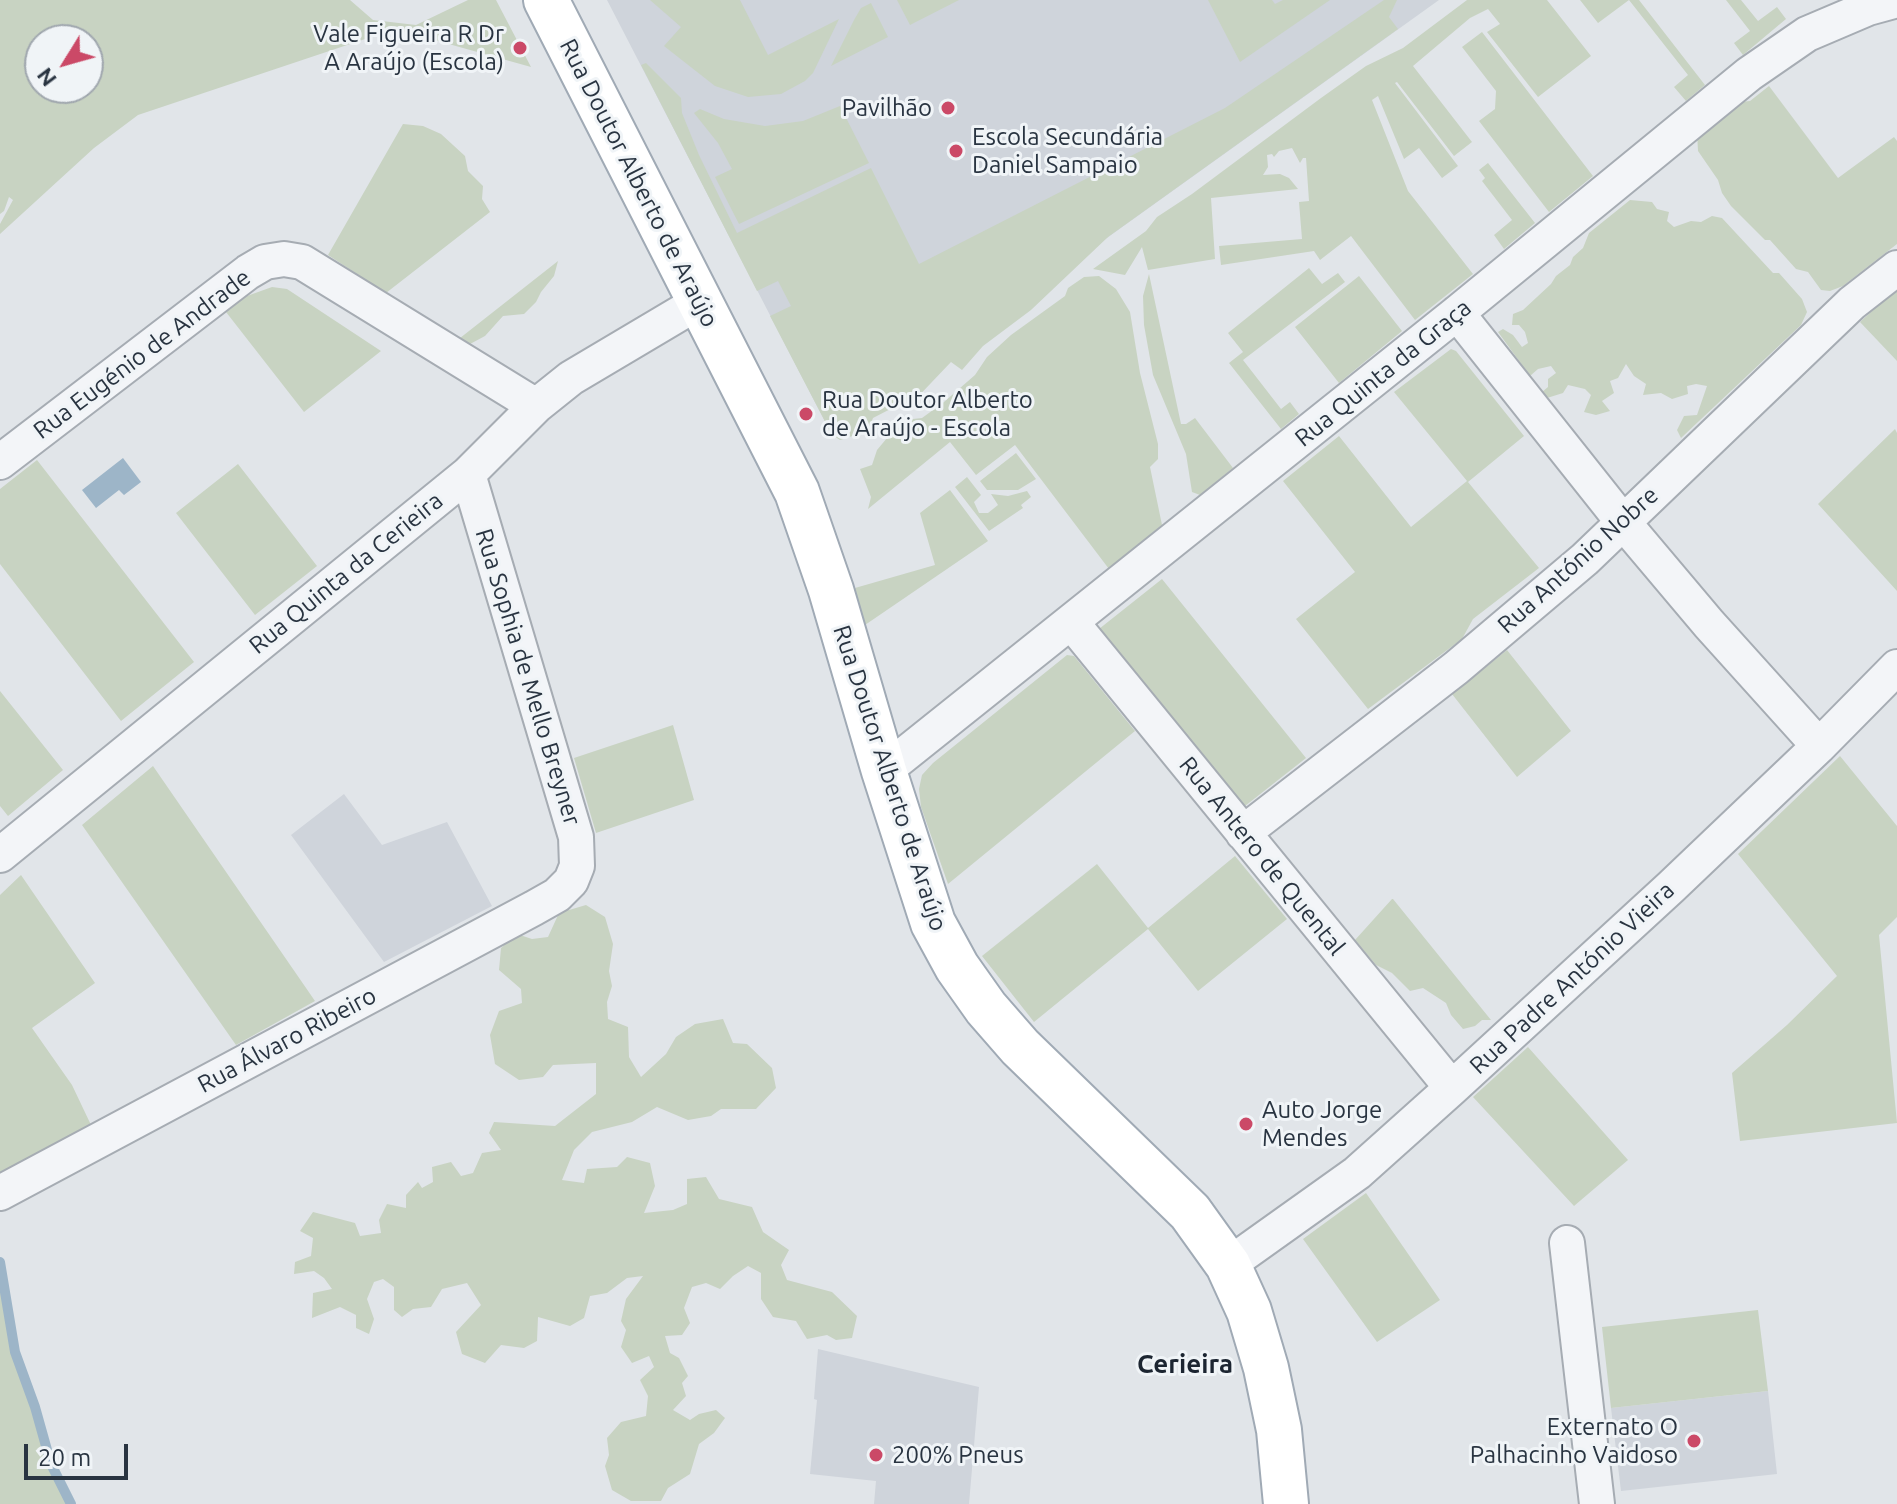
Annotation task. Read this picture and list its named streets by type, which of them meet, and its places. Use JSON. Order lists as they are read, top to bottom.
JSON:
{
  "streets": {
    "main road": ["Rua Doutor Alberto de Araújo"],
    "street": [
      "Rua Eugénio de Andrade",
      "Rua Quinta da Graça",
      "Rua António Nobre",
      "Rua Quinta da Cerieira",
      "Rua Sophia de Mello Breyner",
      "Rua Antero de Quental",
      "Rua Padre António Vieira",
      "Rua Álvaro Ribeiro"
    ]
  },
  "crossings": [
    ["Rua Doutor Alberto de Araújo", "Rua Quinta da Graça"],
    ["Rua Doutor Alberto de Araújo", "Rua Quinta da Cerieira"],
    ["Rua Doutor Alberto de Araújo", "Rua Padre António Vieira"],
    ["Rua Eugénio de Andrade", "Rua Quinta da Cerieira"],
    ["Rua Quinta da Graça", "Rua Antero de Quental"],
    ["Rua António Nobre", "Rua Antero de Quental"],
    ["Rua Quinta da Cerieira", "Rua Sophia de Mello Breyner"],
    ["Rua Sophia de Mello Breyner", "Rua Álvaro Ribeiro"],
    ["Rua Antero de Quental", "Rua Padre António Vieira"]
  ],
  "districts": ["Cerieira"],
  "places": [
    "Vale Figueira R Dr A Araújo (Escola)",
    "Pavilhão",
    "Escola Secundária Daniel Sampaio",
    "Rua Doutor Alberto de Araújo - Escola",
    "Auto Jorge Mendes",
    "Externato O Palhacinho Vaidoso",
    "200% Pneus"
  ],
  "scale_bar": "20 m",
  "north": "bottom left"
}
